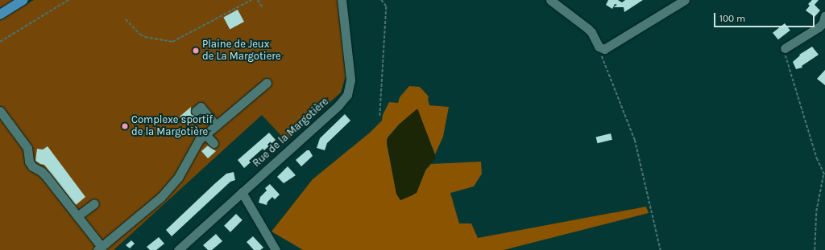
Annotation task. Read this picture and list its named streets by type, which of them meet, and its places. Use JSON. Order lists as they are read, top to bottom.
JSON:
{
  "streets": {
    "street": ["Rue de la Margotière"]
  },
  "places": ["Plaine de Jeux de La Margotiere", "Complexe sportif de la Margotière"],
  "scale_bar": "100 m"
}
